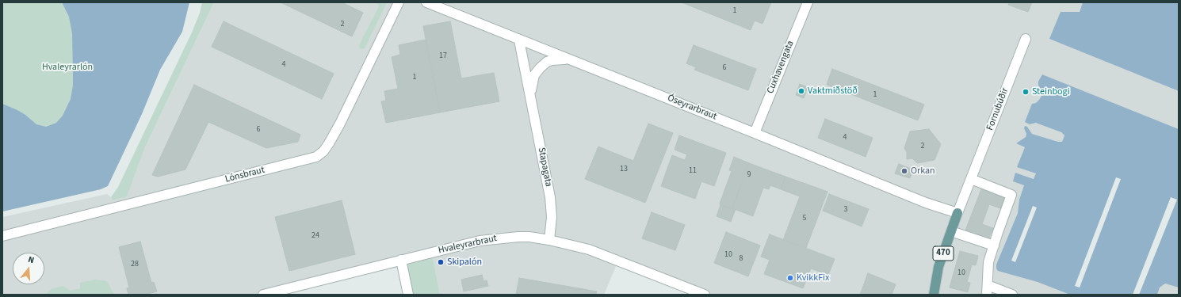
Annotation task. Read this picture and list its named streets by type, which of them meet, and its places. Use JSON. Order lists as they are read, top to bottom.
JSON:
{
  "streets": {
    "main road": ["Fornubúðir", "470"],
    "street": [
      "Cuxhavengata",
      "Óseyrarbraut",
      "Stapagata",
      "Lónsbraut",
      "Hvaleyrarbraut"
    ]
  },
  "crossings": [
    ["Cuxhavengata", "Óseyrarbraut"],
    ["Óseyrarbraut", "Fornubúðir"],
    ["Óseyrarbraut", "Stapagata"],
    ["Stapagata", "Hvaleyrarbraut"]
  ],
  "parks": ["Hvaleyrarlón"],
  "places": [
    "Vaktmiðstöð",
    "Steinbogi",
    "Orkan",
    "Skipalón",
    "KvikkFix"
  ],
  "house_numbers": [
    "1",
    "2",
    "17",
    "4",
    "6",
    "1",
    "1",
    "6",
    "4",
    "2",
    "13",
    "11",
    "9",
    "3",
    "5",
    "24",
    "10",
    "8",
    "28",
    "10"
  ],
  "north": "top"
}
